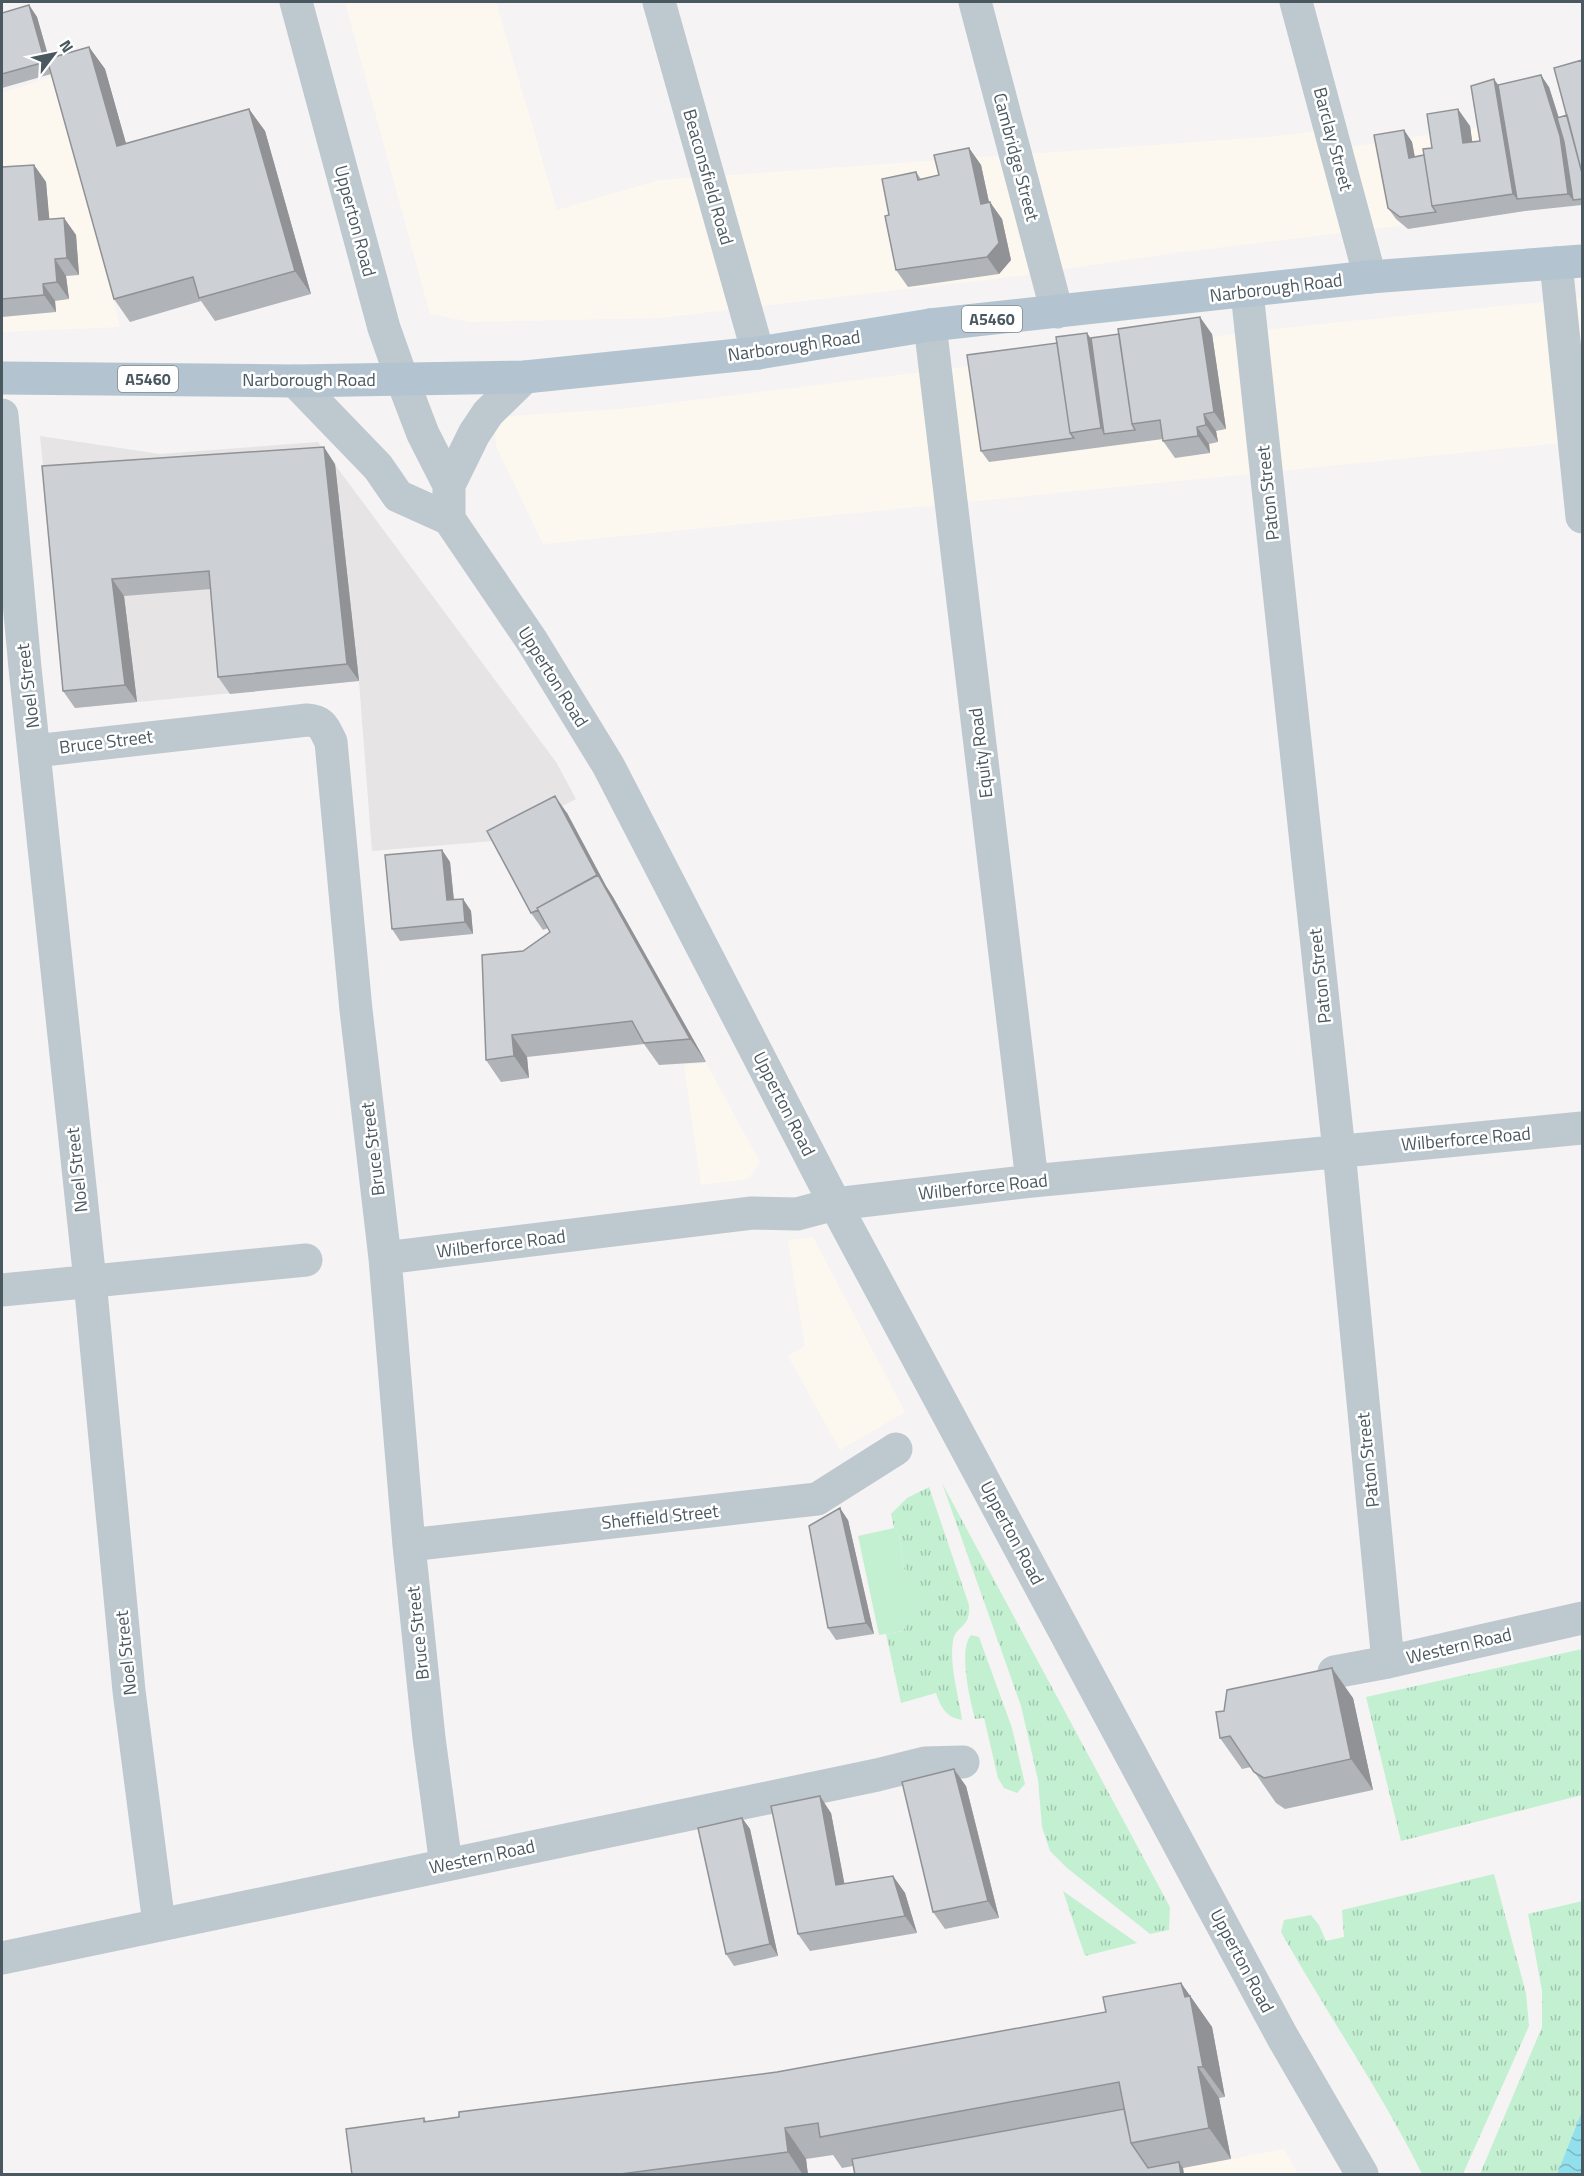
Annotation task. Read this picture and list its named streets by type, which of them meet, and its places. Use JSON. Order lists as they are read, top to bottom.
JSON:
{
  "streets": {
    "main road": ["Narborough Road", "A5460"],
    "street": [
      "Barclay Street",
      "Cambridge Street",
      "Beaconsfield Road",
      "Upperton Road",
      "Paton Street",
      "Noel Street",
      "Bruce Street",
      "Equity Road",
      "Wilberforce Road",
      "Sheffield Street",
      "Western Road"
    ]
  },
  "crossings": [
    ["Barclay Street", "Narborough Road"],
    ["Cambridge Street", "Narborough Road"],
    ["Beaconsfield Road", "Narborough Road"],
    ["Upperton Road", "Narborough Road"],
    ["Upperton Road", "Wilberforce Road"],
    ["Narborough Road", "Paton Street"],
    ["Narborough Road", "Equity Road"],
    ["Paton Street", "Wilberforce Road"],
    ["Paton Street", "Western Road"],
    ["Noel Street", "Bruce Street"],
    ["Noel Street", "Western Road"],
    ["Bruce Street", "Wilberforce Road"],
    ["Bruce Street", "Sheffield Street"],
    ["Bruce Street", "Western Road"],
    ["Equity Road", "Wilberforce Road"]
  ],
  "north": "top right"
}
